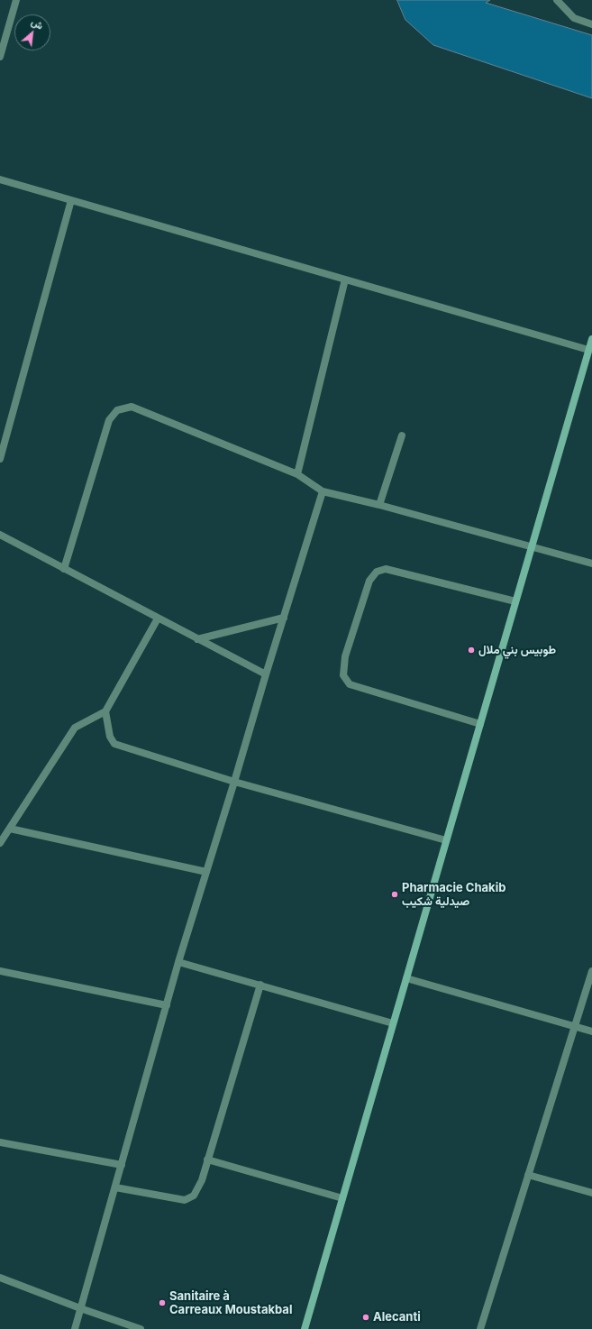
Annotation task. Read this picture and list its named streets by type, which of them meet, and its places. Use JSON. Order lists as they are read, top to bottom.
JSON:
{
  "places": [
    "طوبيس بني ملال",
    "Pharmacie Chakib صيدلية شكيب",
    "Sanitaire à Carreaux Moustakbal",
    "Alecanti"
  ],
  "north": "top right"
}
